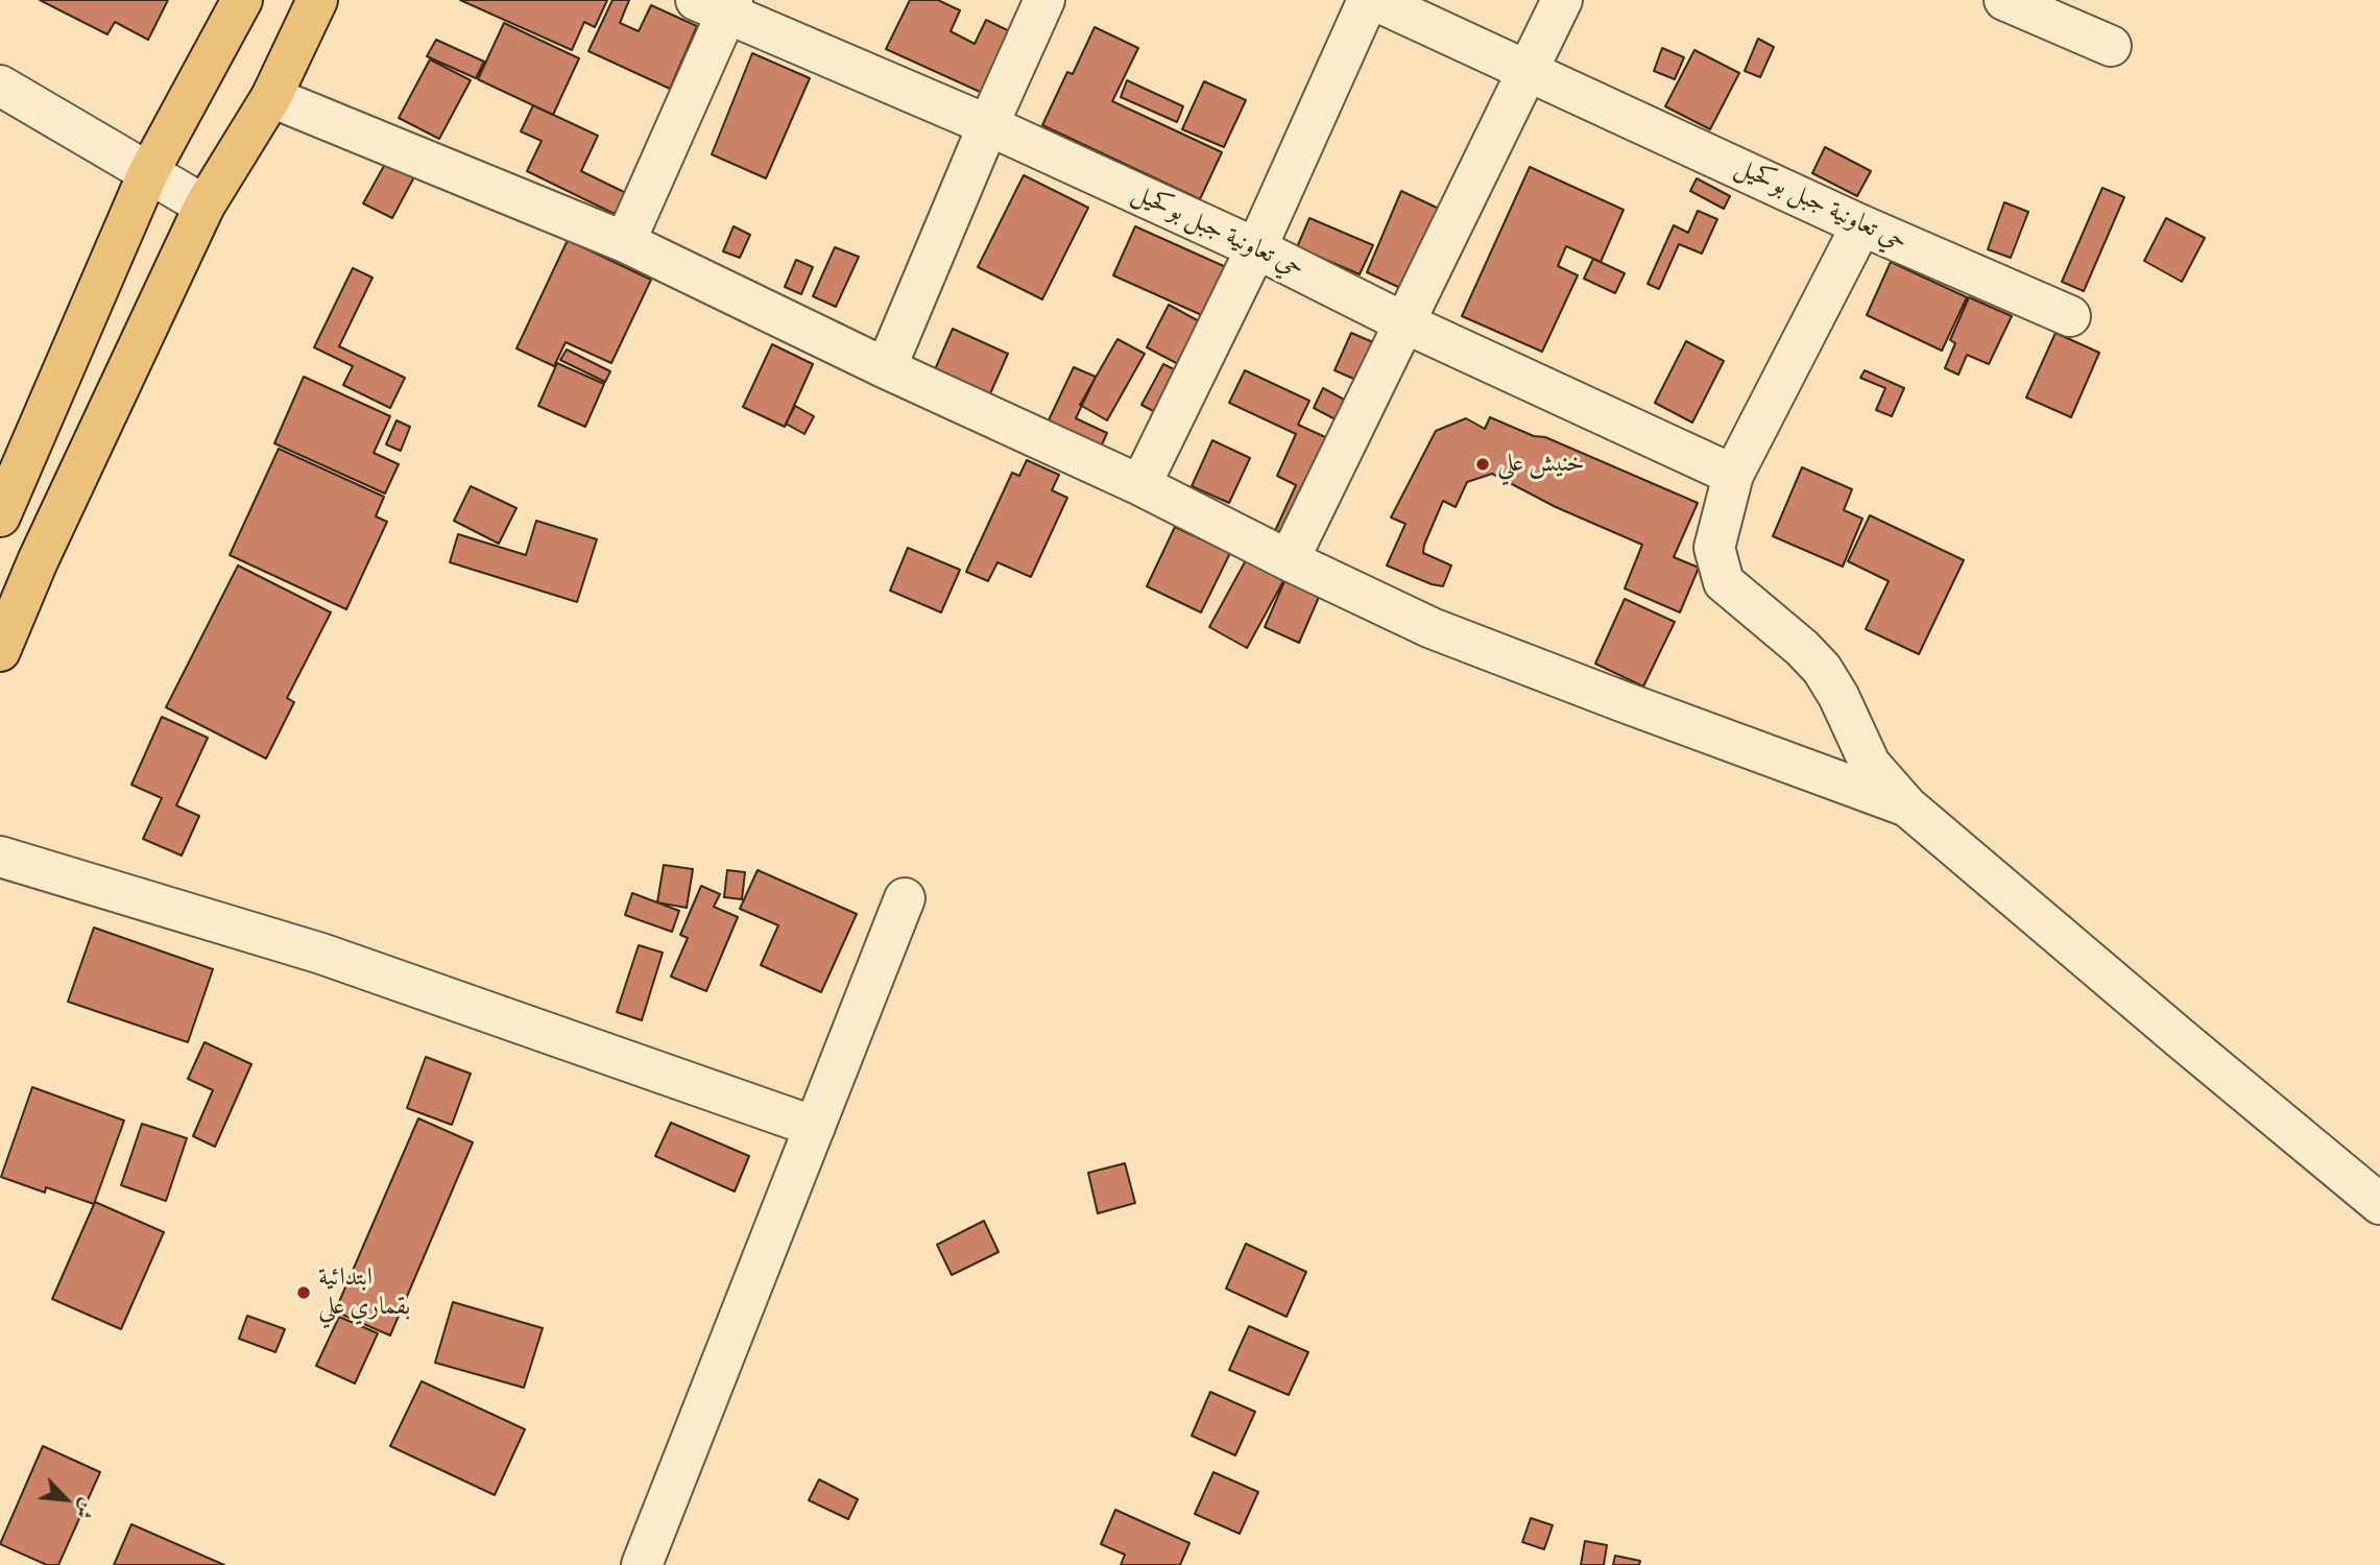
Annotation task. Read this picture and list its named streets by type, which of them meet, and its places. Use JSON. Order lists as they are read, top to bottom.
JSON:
{
  "streets": {
    "street": ["حي تعاونية جبل بوكحيل"]
  },
  "places": ["خنيش علي", "ابتدائية بقماري علي"],
  "north": "bottom right"
}
